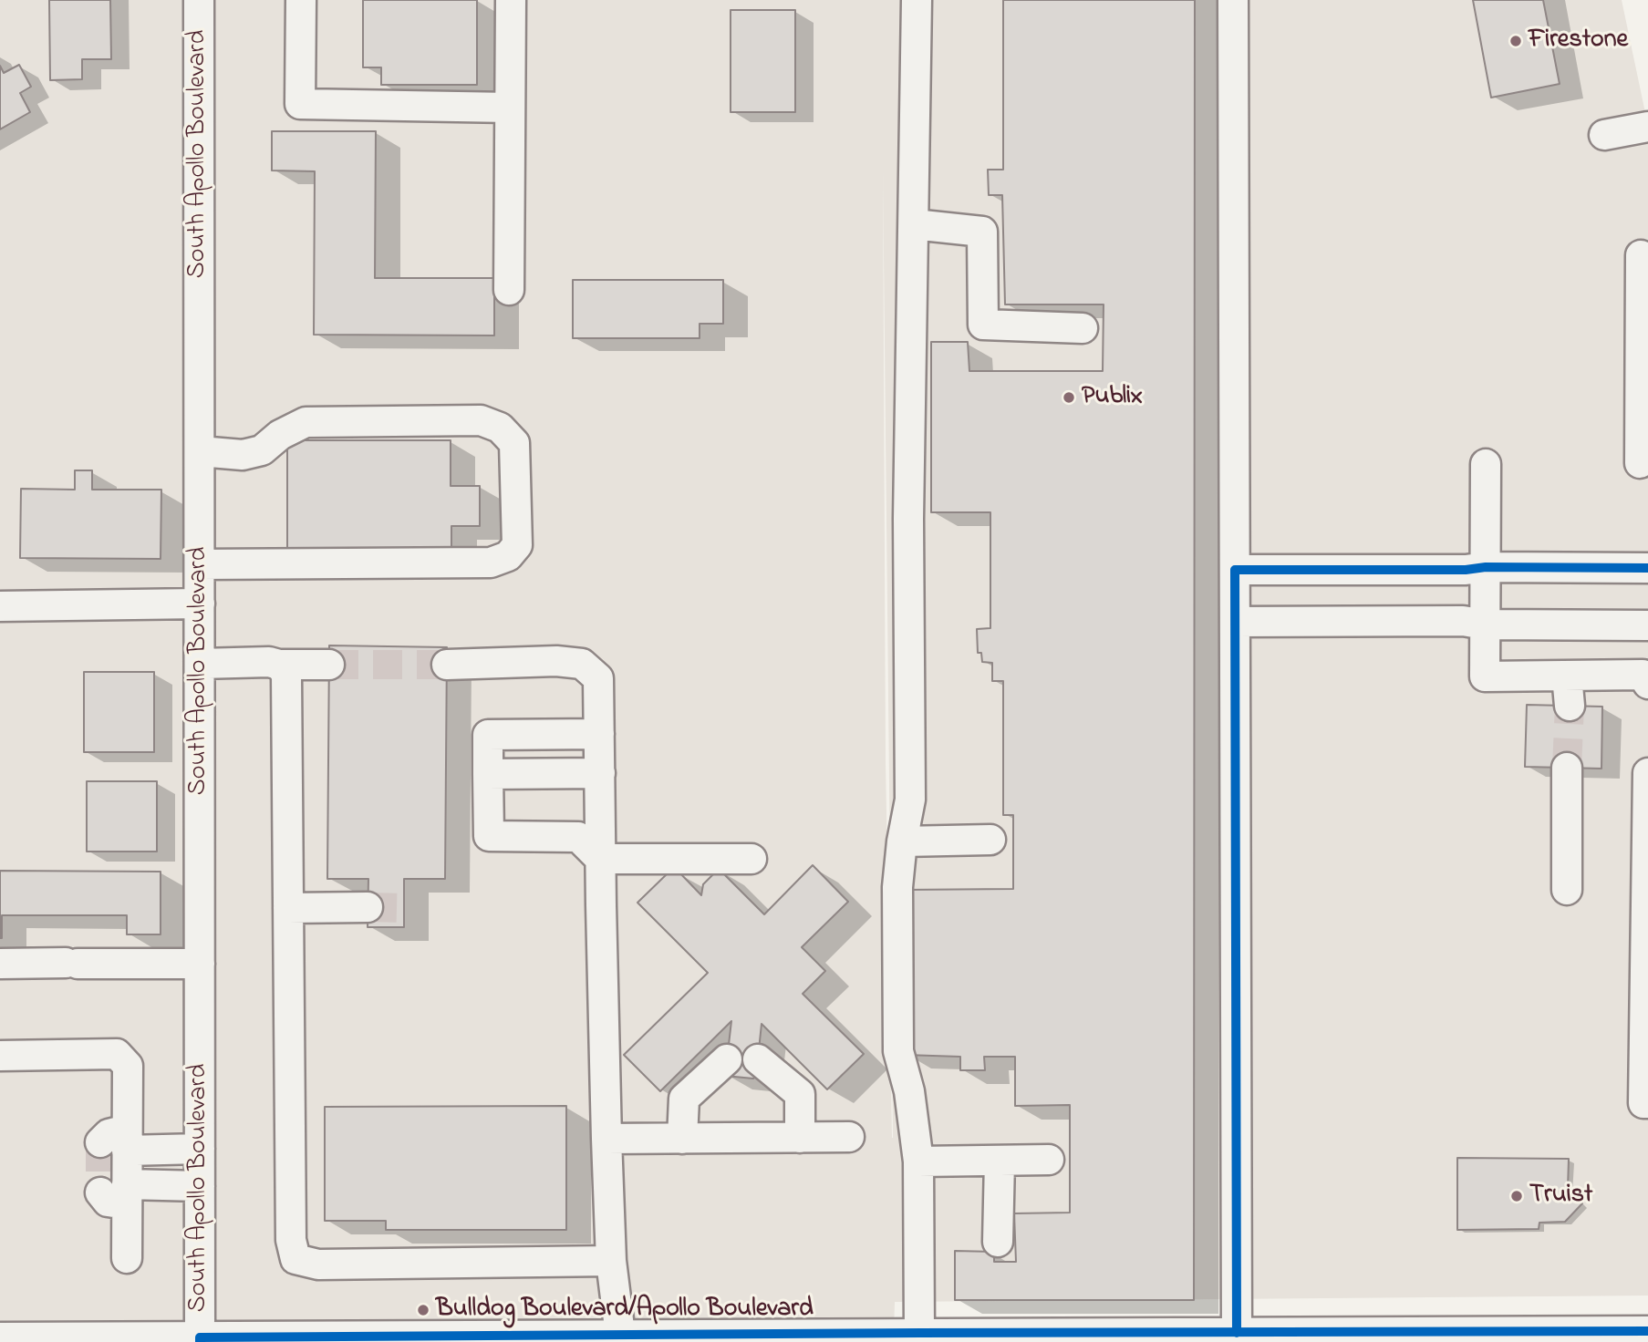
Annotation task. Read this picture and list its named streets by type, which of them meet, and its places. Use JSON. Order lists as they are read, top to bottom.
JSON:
{
  "streets": {
    "street": ["South Apollo Boulevard"]
  },
  "places": [
    "Firestone",
    "Publix",
    "Truist",
    "Bulldog Boulevard/Apollo Boulevard"
  ]
}
